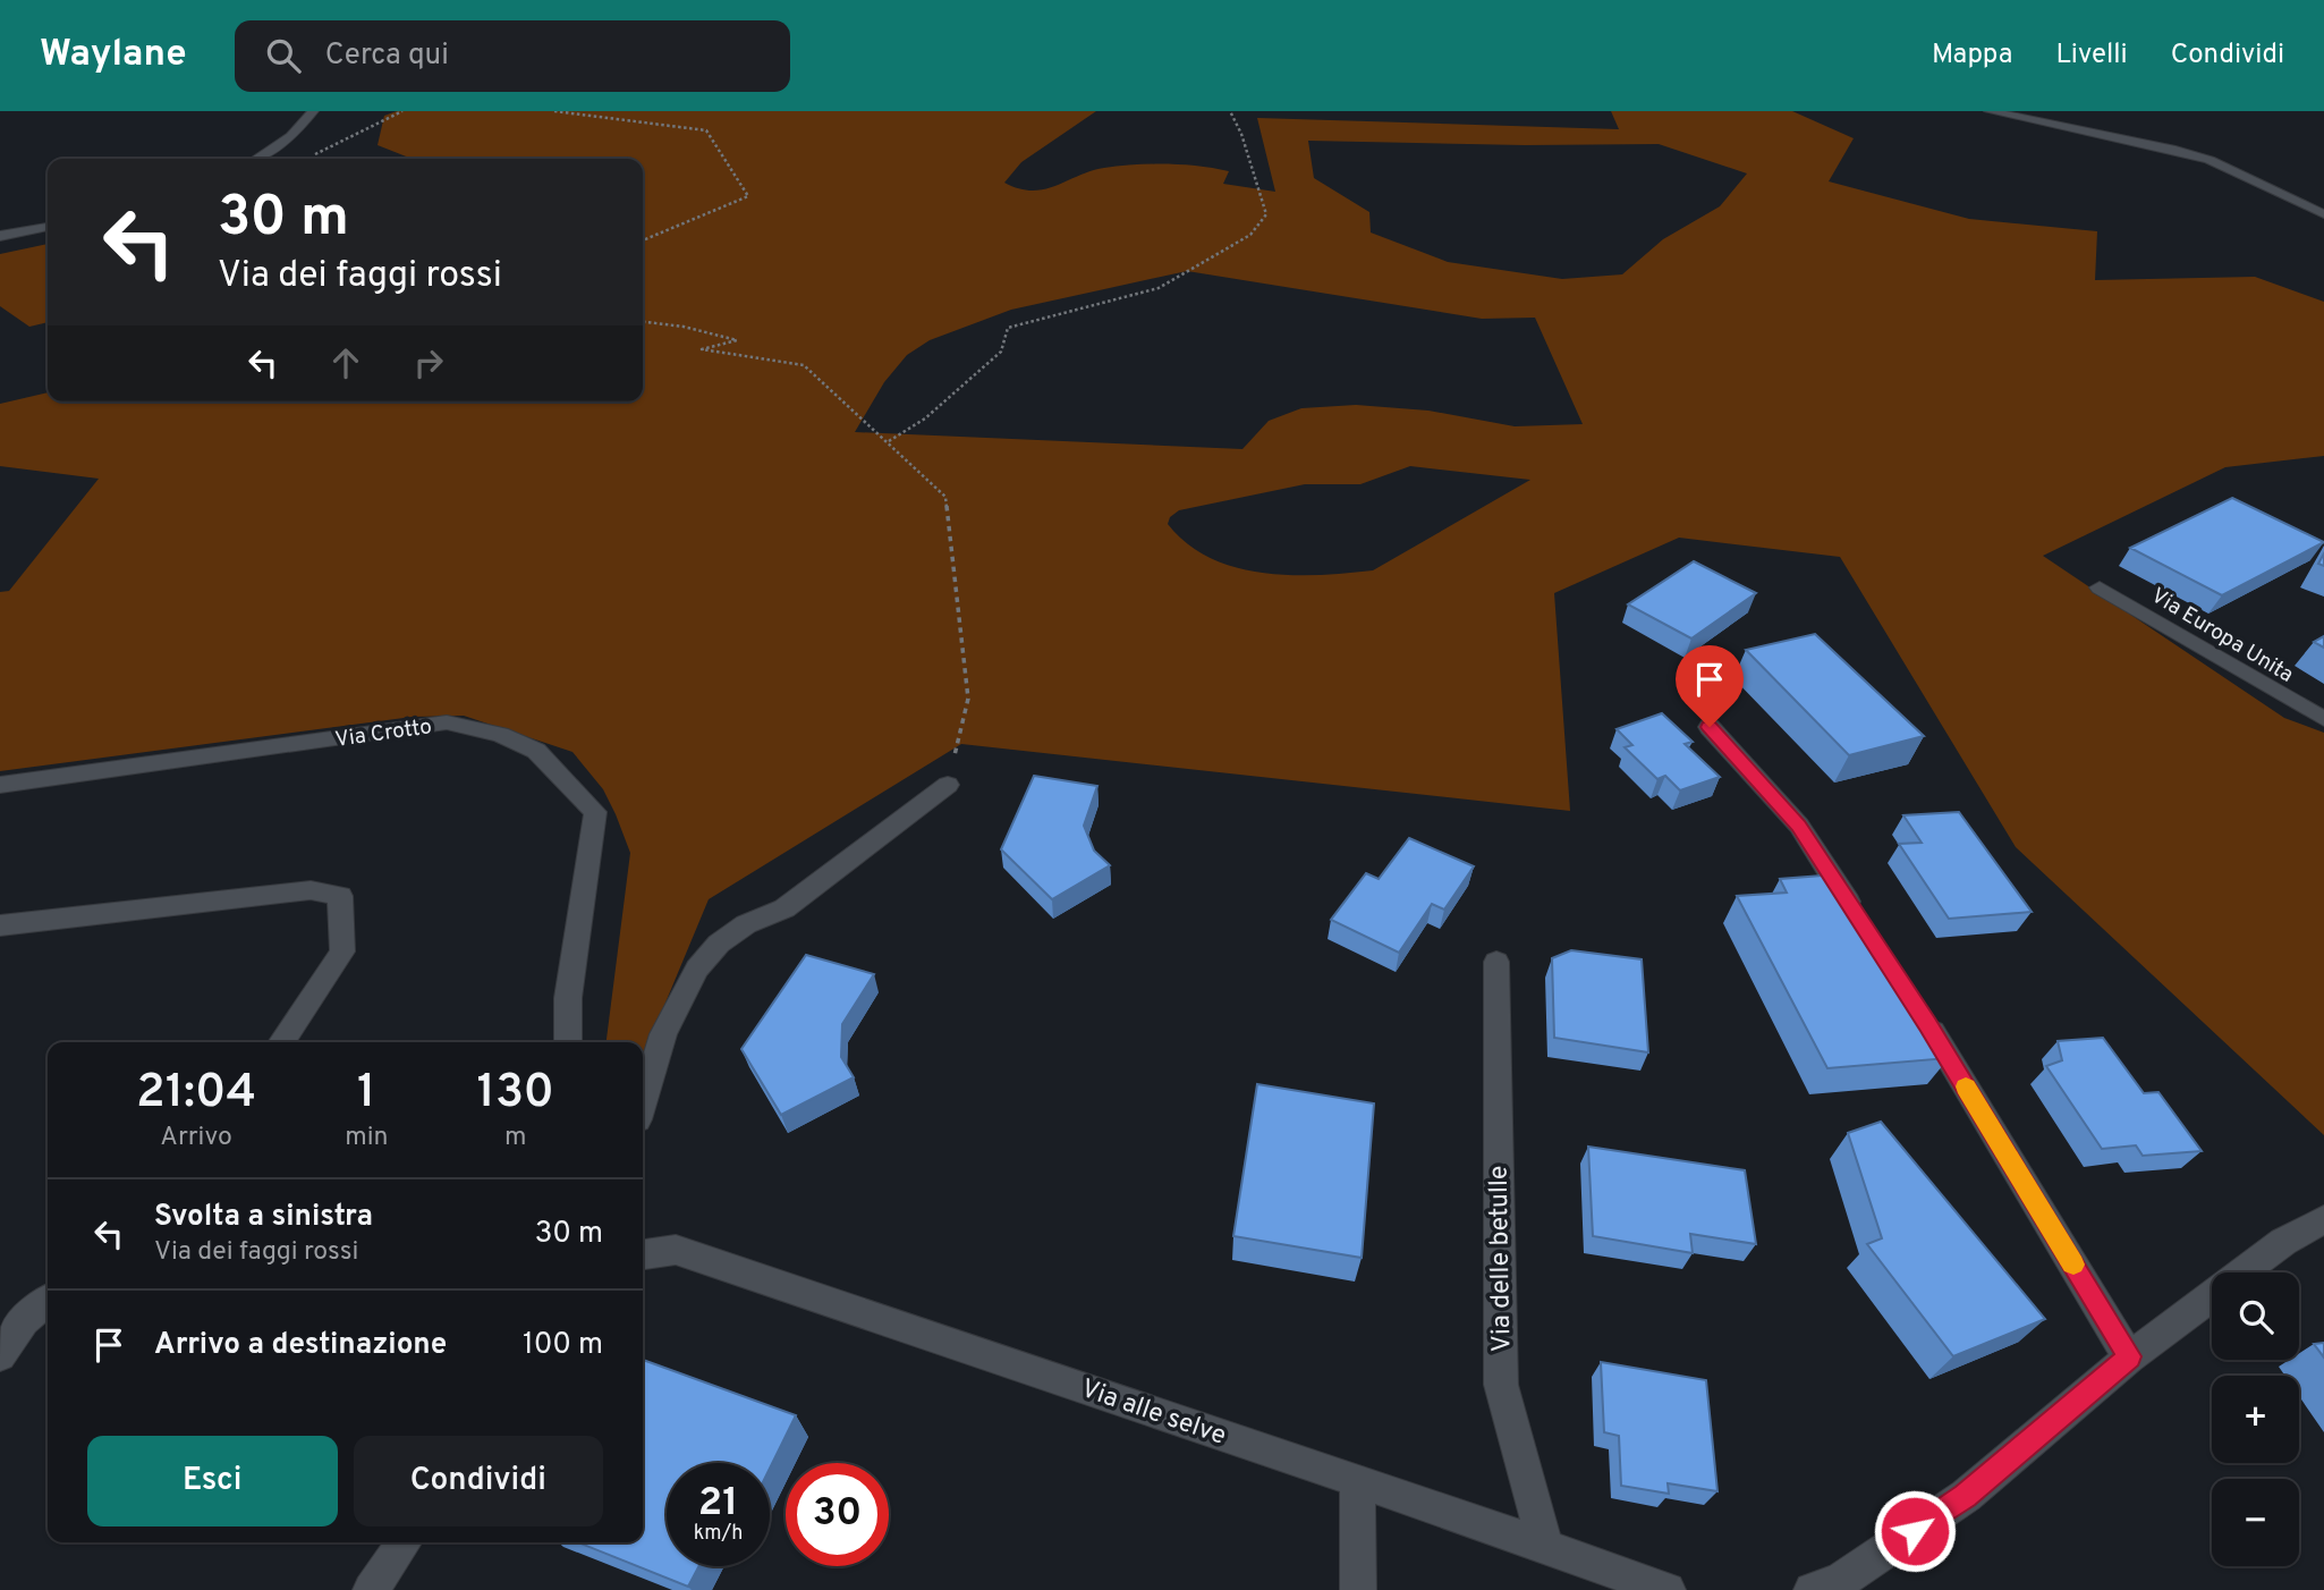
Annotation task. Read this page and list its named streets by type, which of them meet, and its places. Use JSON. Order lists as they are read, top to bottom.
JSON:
{
  "streets": {
    "street": [
      "Via Europa Unita",
      "Via Crotto",
      "Via delle betulle",
      "Via alle selve"
    ]
  },
  "crossings": [
    ["Via delle betulle", "Via alle selve"]
  ],
  "page": {
    "header": "Waylane",
    "search": "Cerca qui",
    "nav": ["Mappa", "Livelli", "Condividi"],
    "turn": ["30 m", "Via dei faggi rossi"],
    "eta": [
      "21:04",
      "Arrivo",
      "1",
      "min",
      "130",
      "m"
    ],
    "list": [
      {
        "name": "Svolta a sinistra",
        "note": "Via dei faggi rossi",
        "value": "30 m"
      },
      {
        "name": "Arrivo a destinazione",
        "value": "100 m"
      }
    ],
    "map_buttons": ["+", "−"],
    "buttons": ["Esci", "Condividi"],
    "speed": "21 km/h",
    "limit": "30"
  }
}
